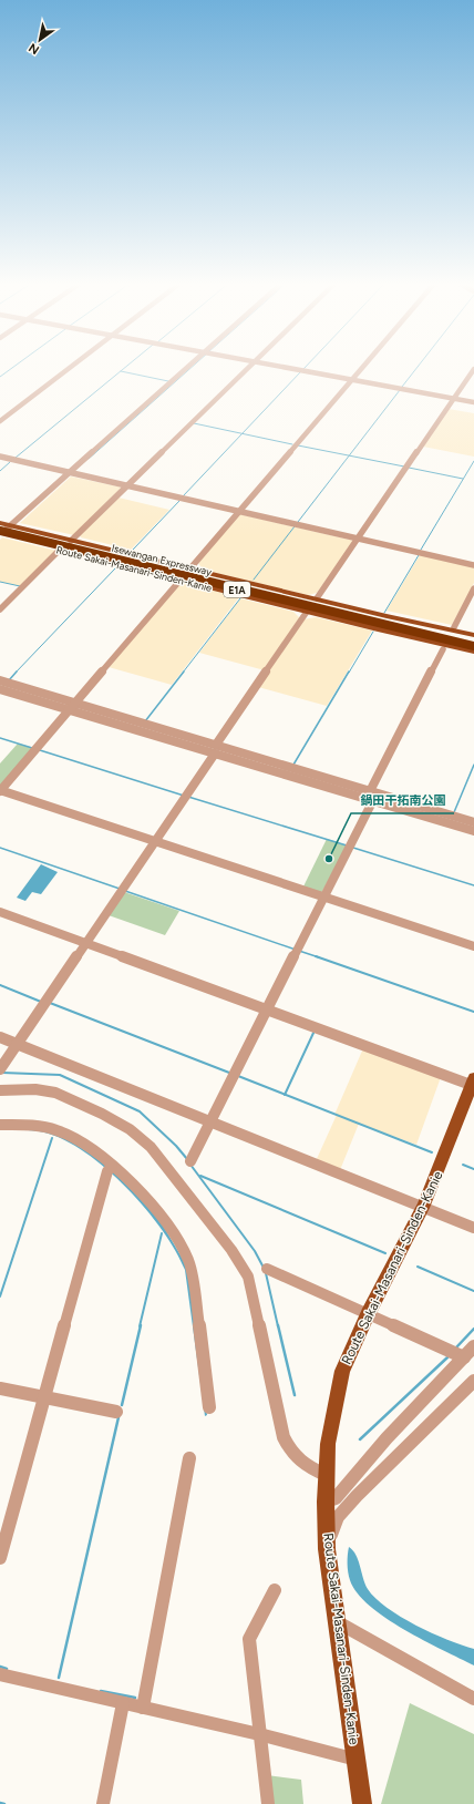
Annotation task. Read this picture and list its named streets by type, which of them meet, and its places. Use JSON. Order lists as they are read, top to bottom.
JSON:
{
  "streets": {
    "highway": ["Isewangan Expressway", "E1A"],
    "main road": ["Route Sakai-Masanari-Sinden-Kanie"]
  },
  "crossings": [
    ["Isewangan Expressway", "Route Sakai-Masanari-Sinden-Kanie"]
  ],
  "places": ["鍋田干拓南公園"],
  "north": "bottom left"
}
